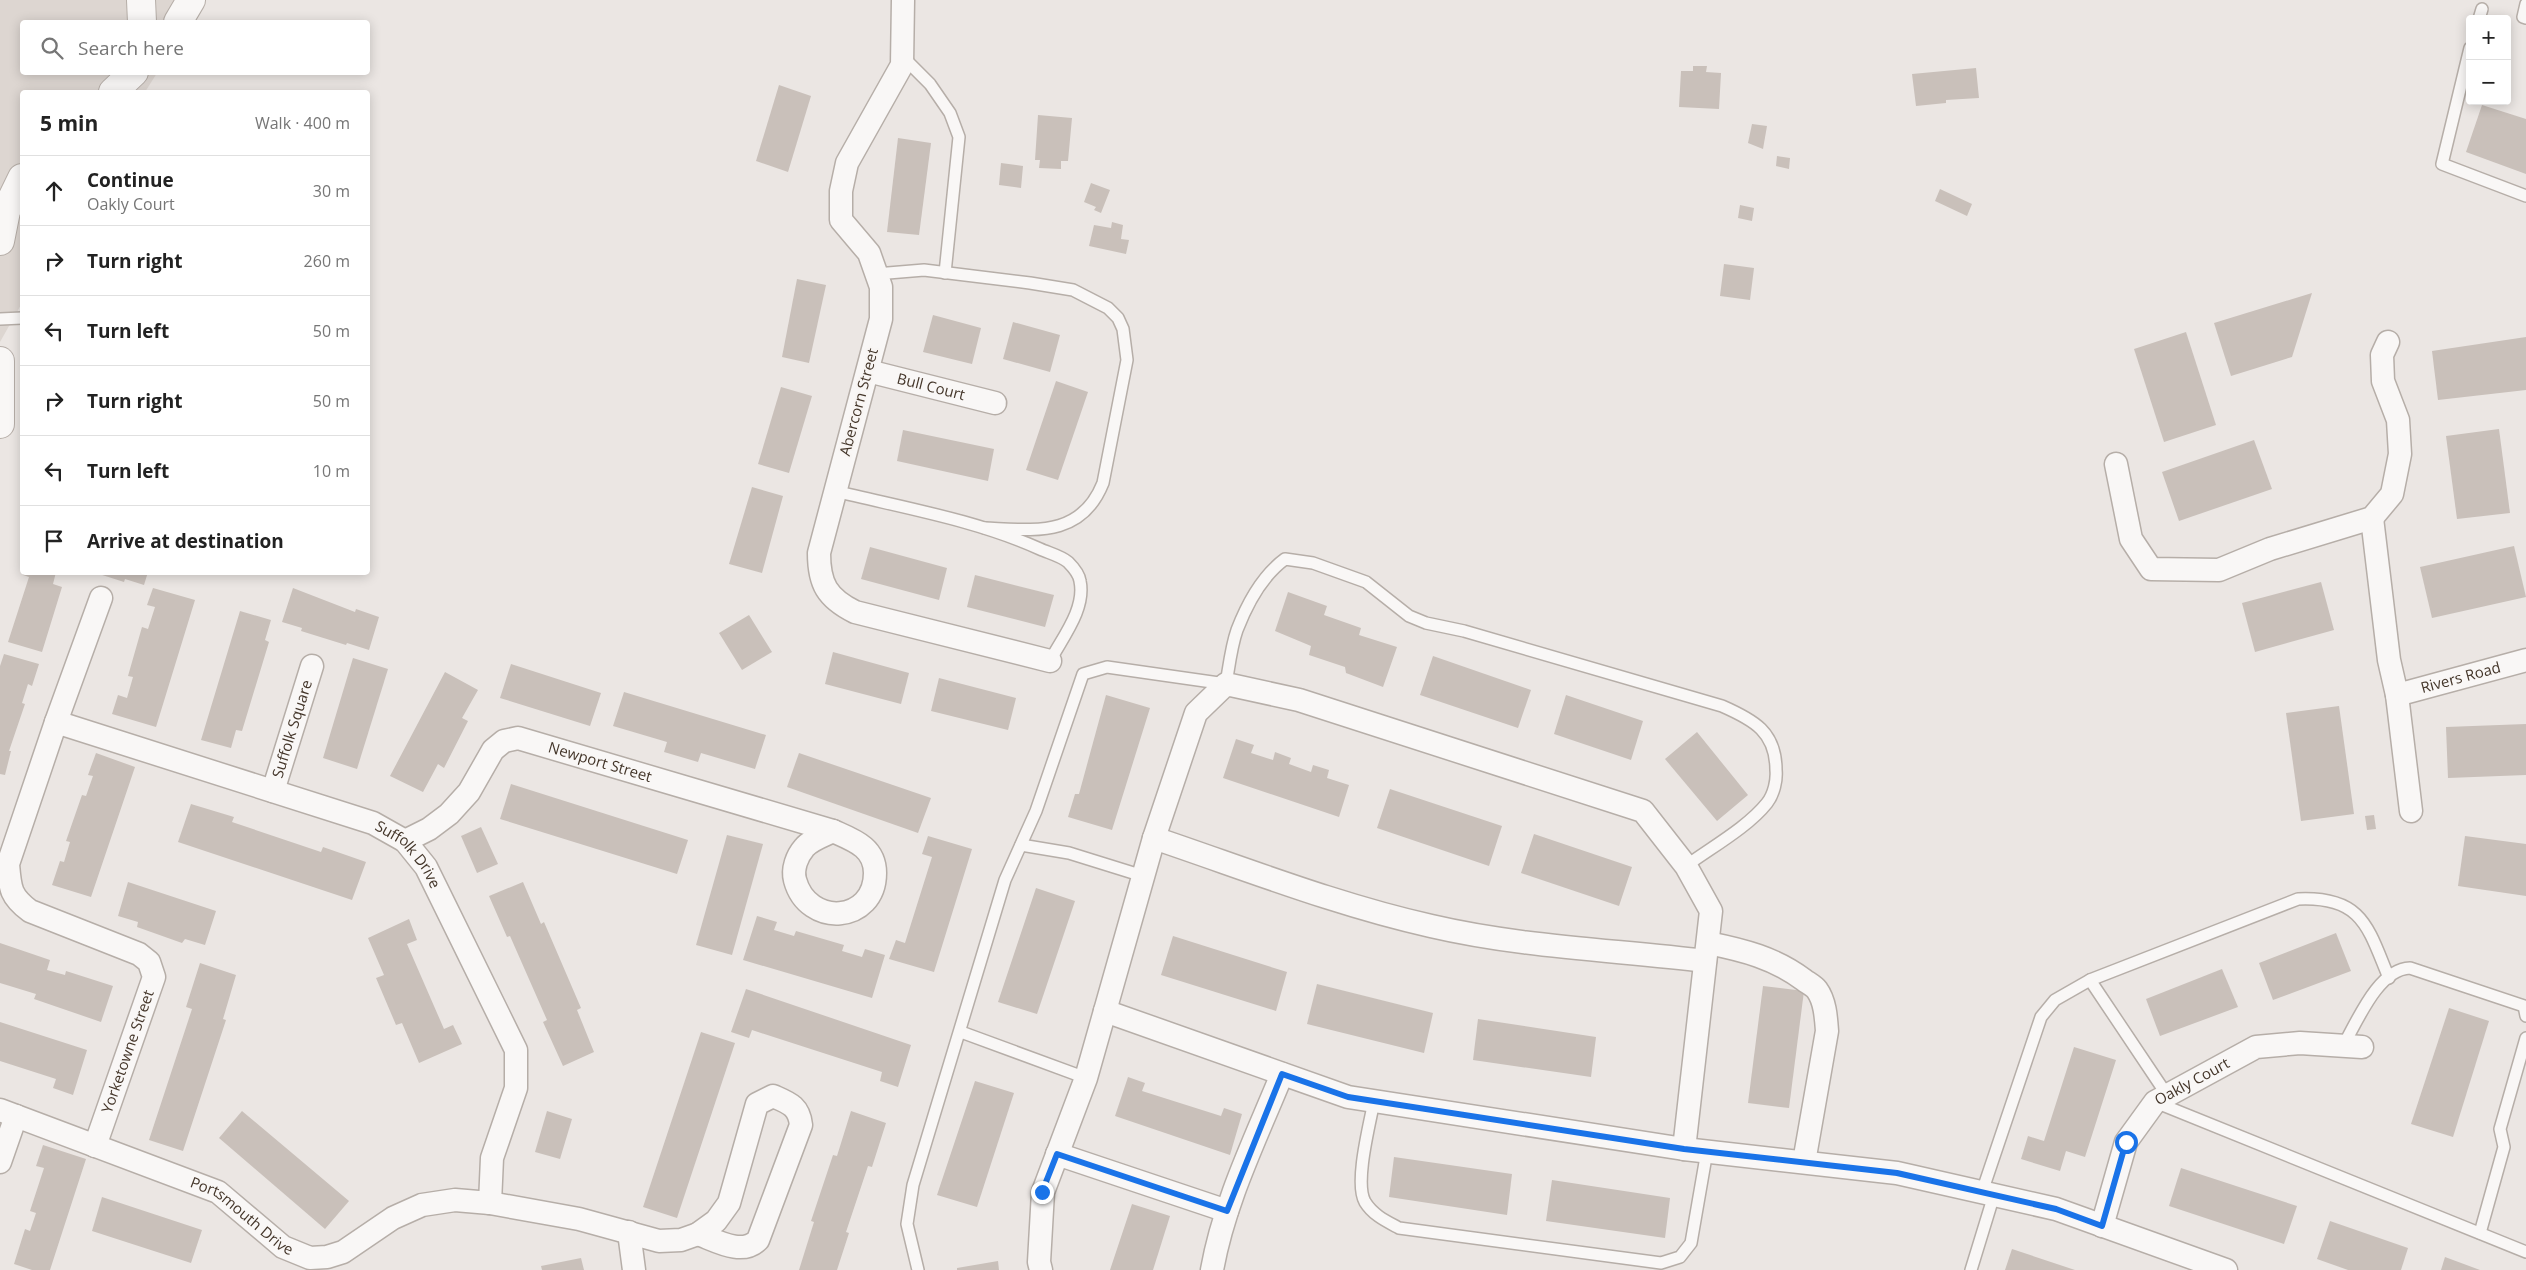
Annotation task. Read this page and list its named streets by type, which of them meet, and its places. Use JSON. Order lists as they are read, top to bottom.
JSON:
{
  "streets": {
    "street": [
      "Bull Court",
      "Abercorn Street",
      "Rivers Road",
      "Suffolk Square",
      "Newport Street",
      "Suffolk Drive",
      "Yorketowne Street",
      "Oakly Court",
      "Portsmouth Drive"
    ]
  },
  "crossings": [
    ["Bull Court", "Abercorn Street"],
    ["Suffolk Square", "Suffolk Drive"],
    ["Newport Street", "Suffolk Drive"],
    ["Suffolk Drive", "Yorketowne Street"],
    ["Suffolk Drive", "Portsmouth Drive"],
    ["Yorketowne Street", "Portsmouth Drive"]
  ],
  "page": {
    "map_buttons": ["+", "−"],
    "search": "Search here",
    "heading": ["5 min", "Walk · 400 m"],
    "list": [
      ["Continue", "Oakly Court", "30 m"],
      ["Turn right", "260 m"],
      ["Turn left", "50 m"],
      ["Turn right", "50 m"],
      ["Turn left", "10 m"],
      "Arrive at destination"
    ]
  }
}
